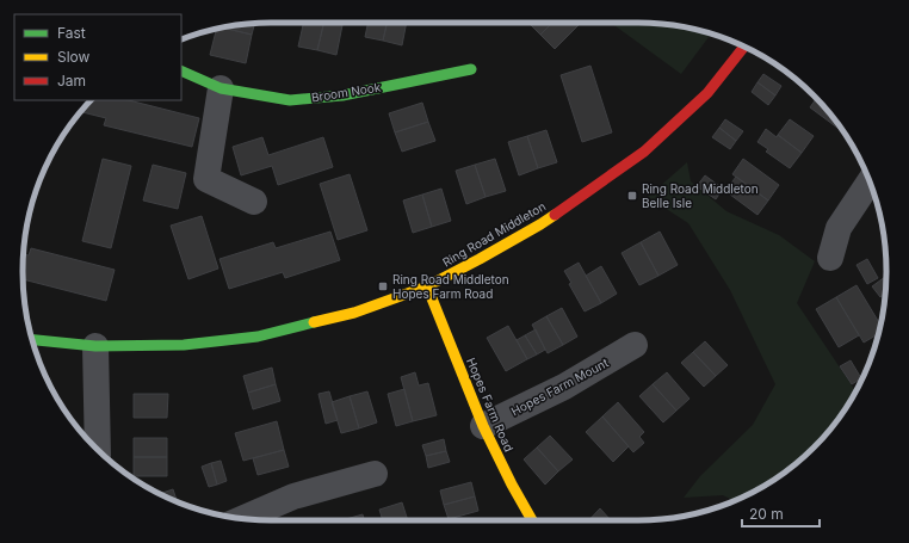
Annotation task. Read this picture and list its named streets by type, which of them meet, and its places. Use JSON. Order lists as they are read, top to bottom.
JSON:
{
  "streets": {
    "street": [
      "Broom Nook",
      "Ring Road Middleton",
      "Hopes Farm Mount",
      "Hopes Farm Road"
    ]
  },
  "crossings": [
    ["Ring Road Middleton", "Hopes Farm Road"],
    ["Hopes Farm Mount", "Hopes Farm Road"]
  ],
  "places": {
    "transit": ["Ring Road Middleton Belle Isle", "Ring Road Middleton Hopes Farm Road"]
  },
  "legend": ["Fast", "Slow", "Jam"],
  "scale_bar": "20 m"
}
